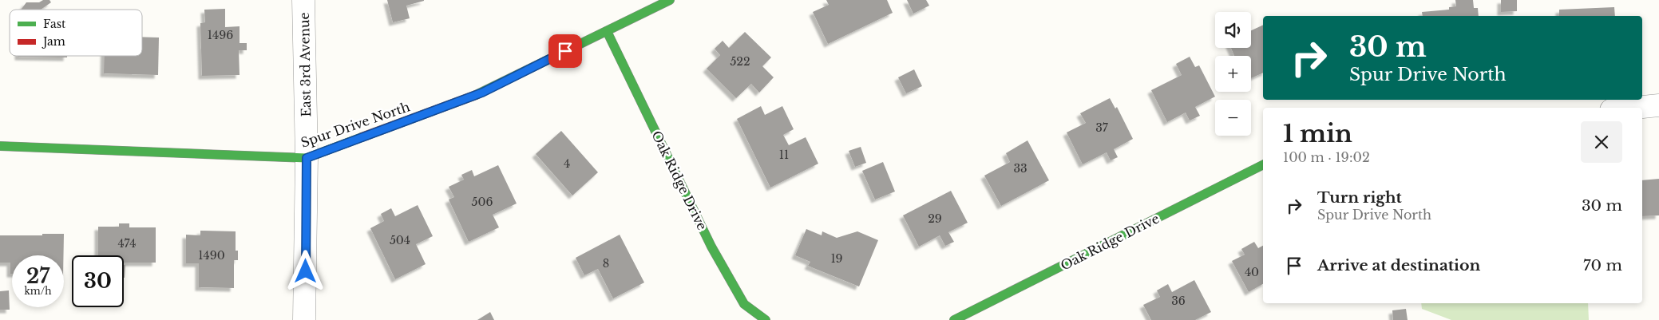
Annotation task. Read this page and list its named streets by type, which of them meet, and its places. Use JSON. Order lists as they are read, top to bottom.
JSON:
{
  "streets": {
    "street": ["East 3rd Avenue", "Spur Drive North", "Oak Ridge Drive"]
  },
  "crossings": [
    ["East 3rd Avenue", "Spur Drive North"],
    ["Spur Drive North", "Oak Ridge Drive"]
  ],
  "house_numbers": [
    "1496",
    "522",
    "37",
    "11",
    "4",
    "33",
    "506",
    "29",
    "504",
    "474",
    "1490",
    "19",
    "8",
    "40",
    "36"
  ],
  "legend": ["Fast", "Jam"],
  "page": {
    "map_buttons": ["+", "−"],
    "turn": ["30 m", "Spur Drive North"],
    "heading": ["1 min", "100 m · 19:02"],
    "list": [
      {
        "name": "Turn right",
        "note": "Spur Drive North",
        "value": "30 m"
      },
      {
        "name": "Arrive at destination",
        "value": "70 m"
      }
    ],
    "speed": "27 km/h",
    "limit": "30"
  }
}
